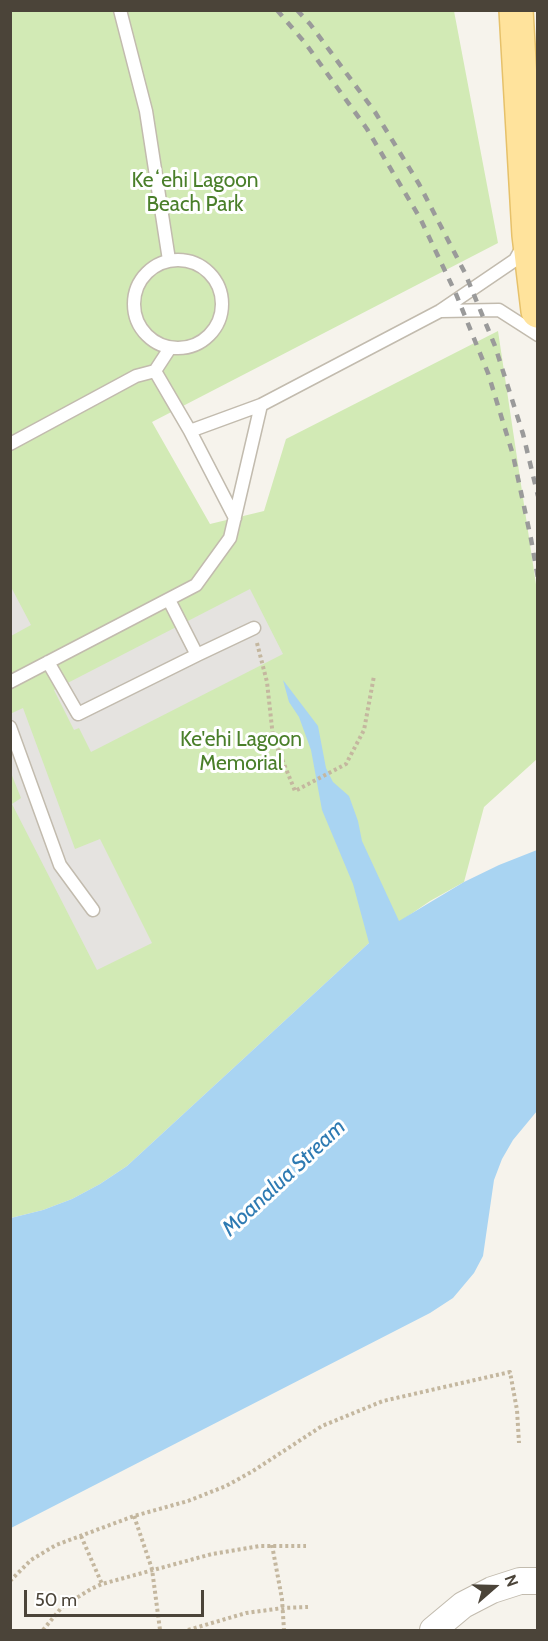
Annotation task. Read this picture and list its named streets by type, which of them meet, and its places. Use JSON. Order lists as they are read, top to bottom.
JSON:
{
  "water": ["Moanalua Stream"],
  "parks": ["Keʻehi Lagoon Beach Park", "Ke'ehi Lagoon Memorial"],
  "scale_bar": "50 m",
  "north": "right"
}
